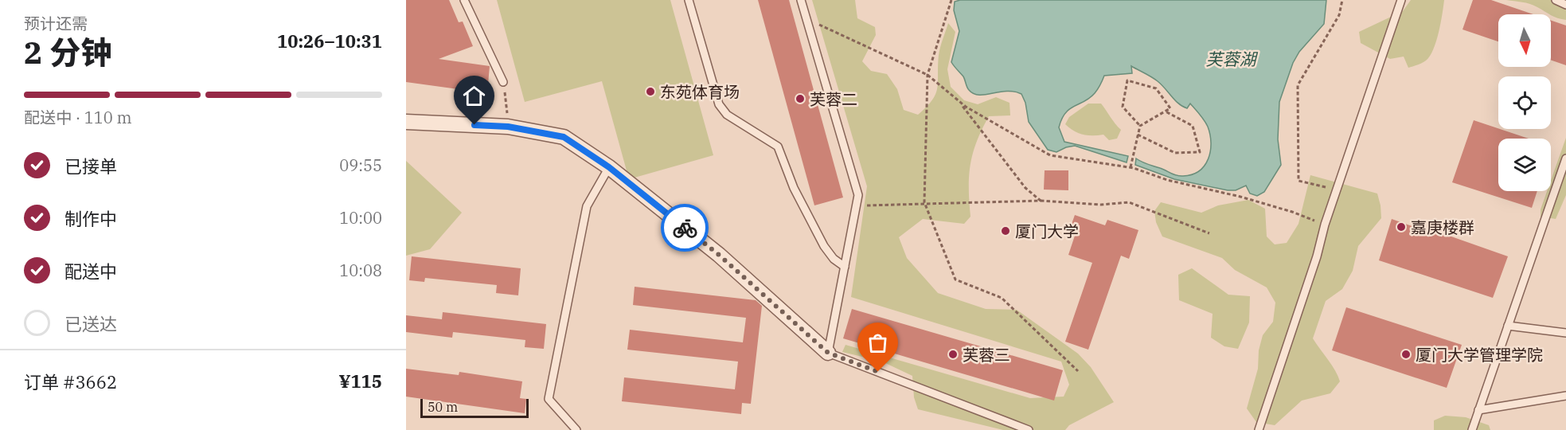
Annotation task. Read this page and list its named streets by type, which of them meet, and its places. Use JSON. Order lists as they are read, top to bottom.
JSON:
{
  "water": ["芙蓉湖"],
  "places": [
    "东苑体育场",
    "芙蓉二",
    "嘉庚楼群",
    "厦门大学",
    "芙蓉三",
    "厦门大学管理学院"
  ],
  "scale_bar": "50 m",
  "north": "bottom",
  "page": {
    "heading": ["2 分钟", "预计还需", "10:26–10:31"],
    "panel": ["订单 #3662", "¥115"],
    "bar": "配送中 · 110 m",
    "list": [
      ["已接单", "09:55"],
      ["制作中", "10:00"],
      ["配送中", "10:08"],
      "已送达"
    ],
    "scale": "50 m"
  }
}
